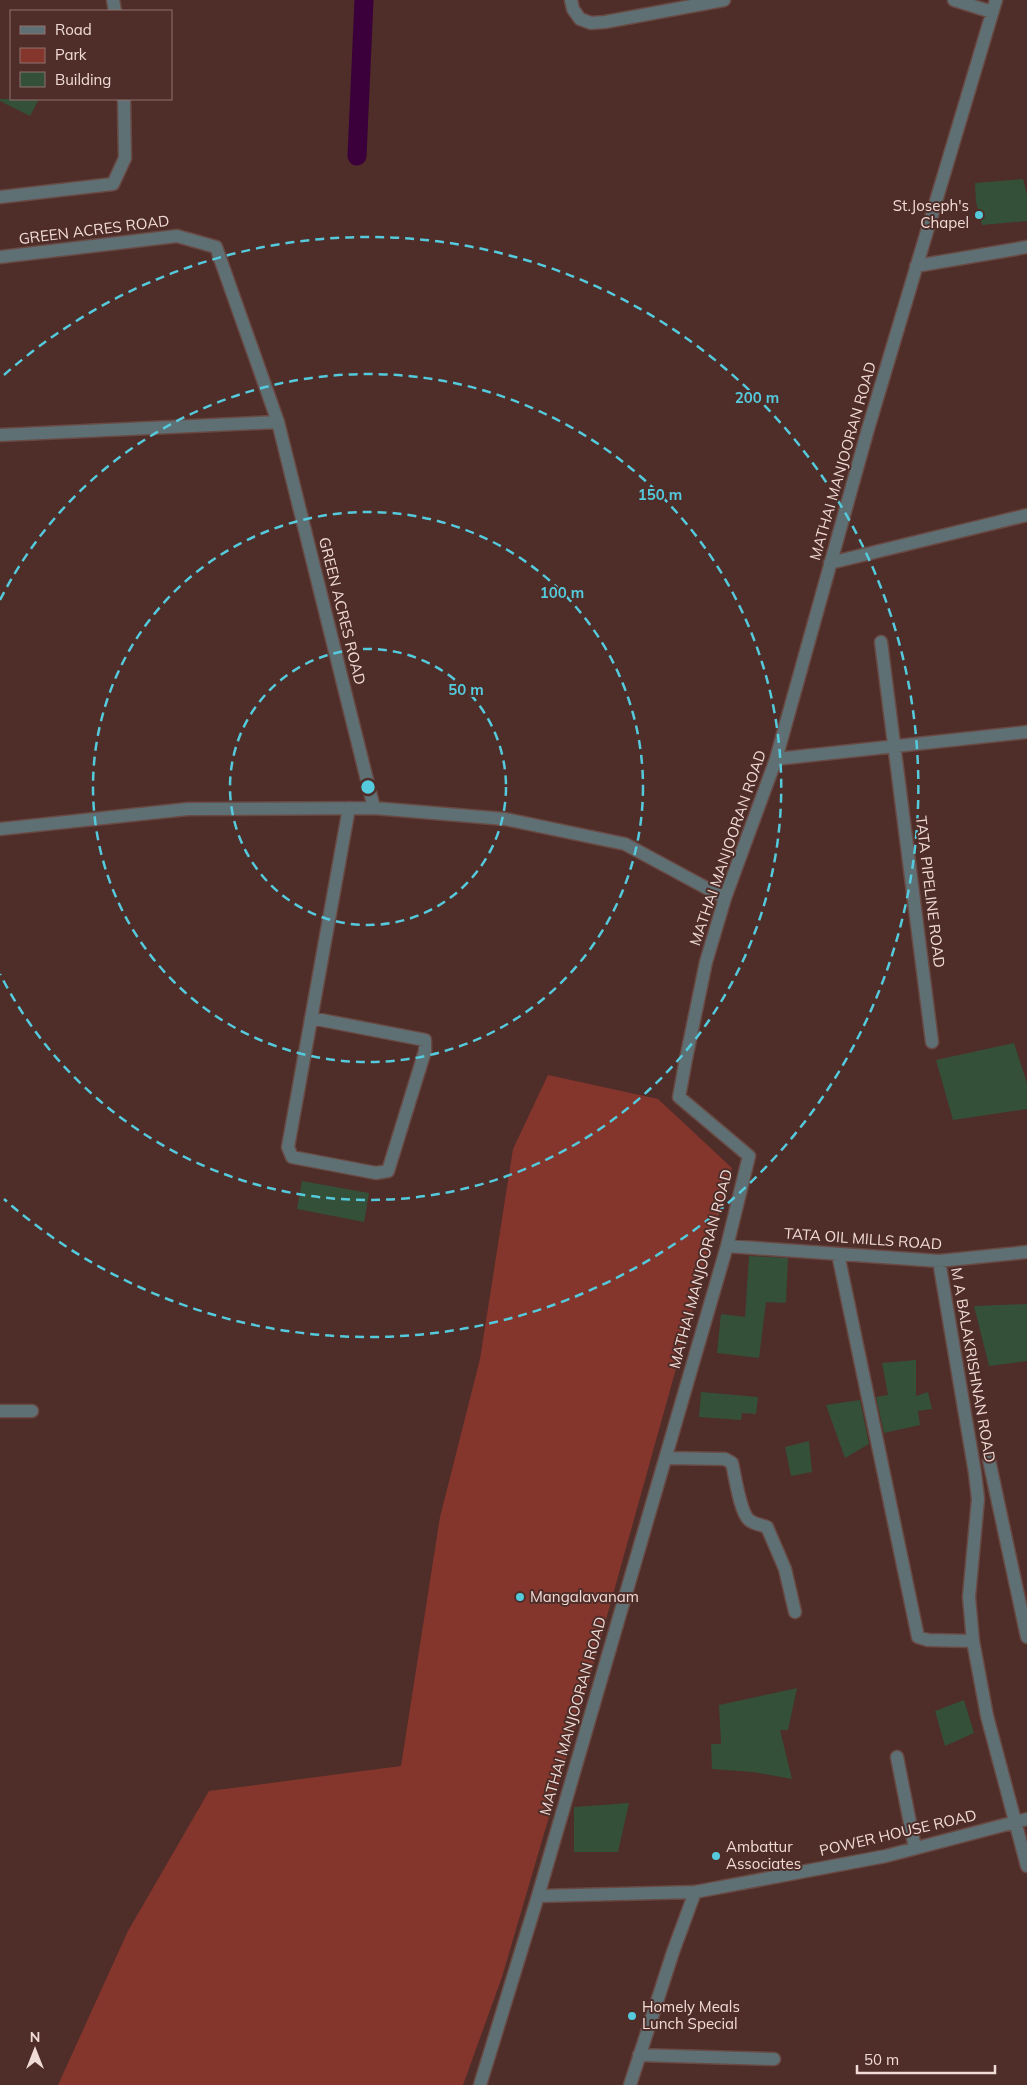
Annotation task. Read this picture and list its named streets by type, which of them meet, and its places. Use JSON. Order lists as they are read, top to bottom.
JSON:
{
  "streets": {
    "street": [
      "GREEN ACRES ROAD",
      "MATHAI MANJOORAN ROAD",
      "TATA PIPELINE ROAD",
      "TATA OIL MILLS ROAD",
      "M A BALAKRISHNAN ROAD",
      "POWER HOUSE ROAD"
    ]
  },
  "crossings": [
    ["MATHAI MANJOORAN ROAD", "TATA OIL MILLS ROAD"],
    ["MATHAI MANJOORAN ROAD", "POWER HOUSE ROAD"],
    ["TATA OIL MILLS ROAD", "M A BALAKRISHNAN ROAD"],
    ["M A BALAKRISHNAN ROAD", "POWER HOUSE ROAD"]
  ],
  "places": [
    "St.Joseph's Chapel",
    "Mangalavanam",
    "Ambattur Associates",
    "Homely Meals Lunch Special"
  ],
  "legend": ["Road", "Park", "Building"],
  "scale_bar": "50 m",
  "north": "top",
  "rings": [
    "200 m",
    "150 m",
    "100 m",
    "50 m"
  ]
}
